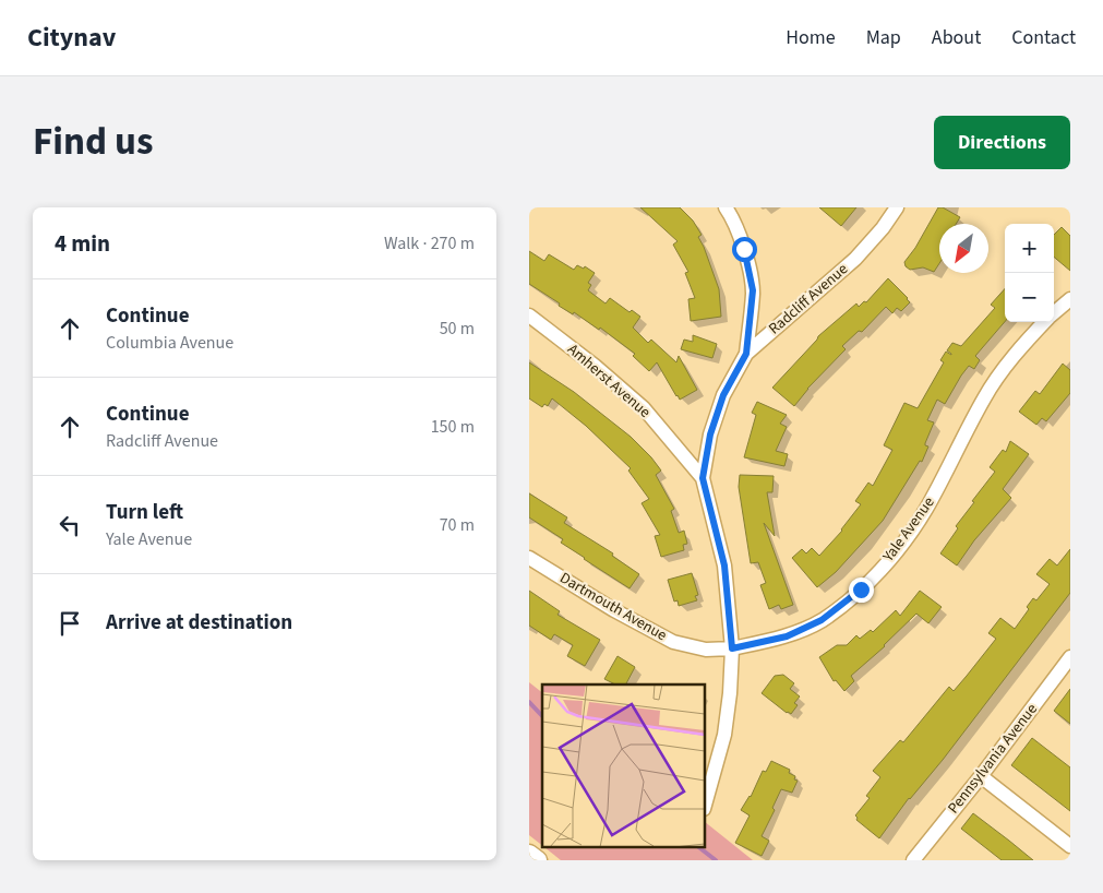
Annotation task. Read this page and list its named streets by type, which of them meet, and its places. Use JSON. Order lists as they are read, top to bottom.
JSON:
{
  "streets": {
    "street": [
      "Radcliff Avenue",
      "Amherst Avenue",
      "Yale Avenue",
      "Dartmouth Avenue",
      "Pennsylvania Avenue"
    ]
  },
  "crossings": [
    ["Radcliff Avenue", "Amherst Avenue"],
    ["Radcliff Avenue", "Yale Avenue"],
    ["Radcliff Avenue", "Dartmouth Avenue"],
    ["Yale Avenue", "Dartmouth Avenue"]
  ],
  "north": "bottom left",
  "page": {
    "header": "Citynav",
    "nav": [
      "Home",
      "Map",
      "About",
      "Contact"
    ],
    "title": "Find us",
    "buttons": "Directions",
    "heading": ["4 min", "Walk · 270 m"],
    "map_buttons": ["+", "−"],
    "list": [
      ["Continue", "Columbia Avenue", "50 m"],
      ["Continue", "Radcliff Avenue", "150 m"],
      ["Turn left", "Yale Avenue", "70 m"],
      "Arrive at destination"
    ]
  }
}
